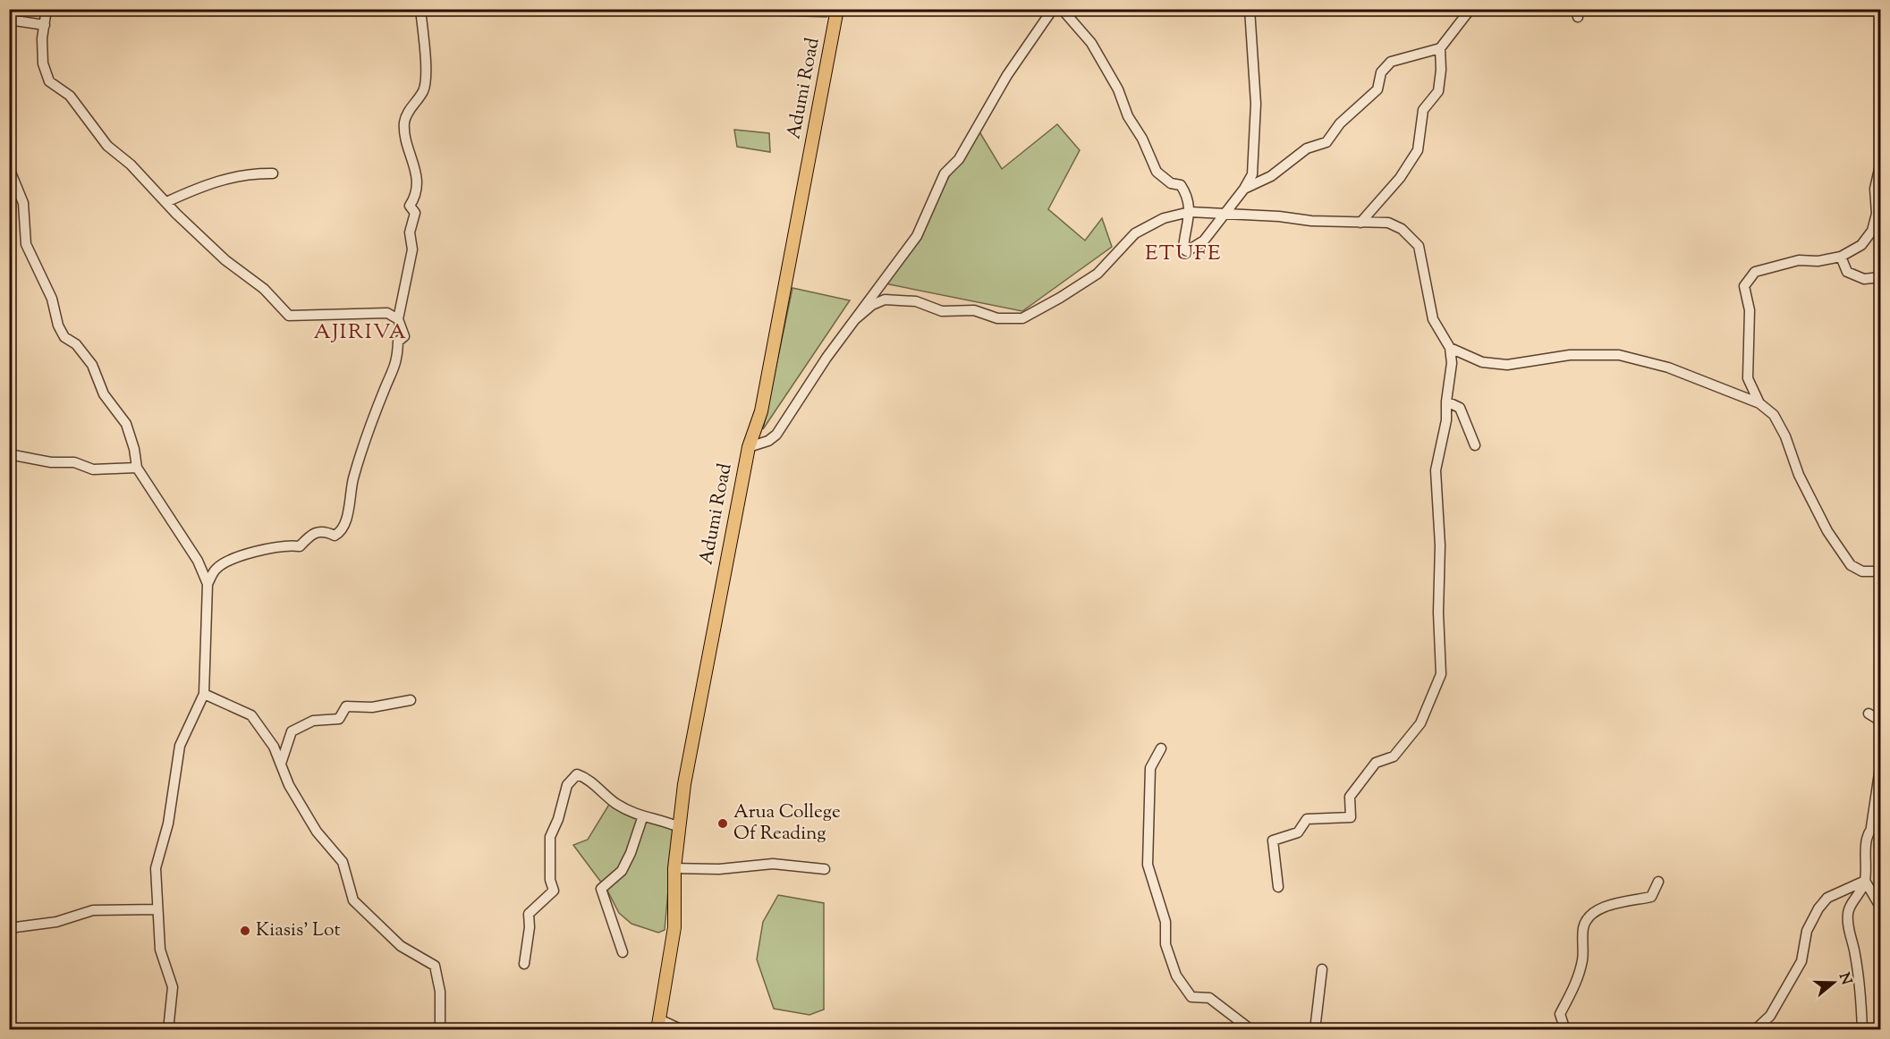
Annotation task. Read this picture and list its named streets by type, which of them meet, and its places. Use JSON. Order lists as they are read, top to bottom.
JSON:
{
  "streets": {
    "main road": ["Adumi Road"]
  },
  "districts": ["ETUFE", "AJIRIVA"],
  "places": ["Arua College Of Reading", "Kiasis' Lot"],
  "north": "right"
}
